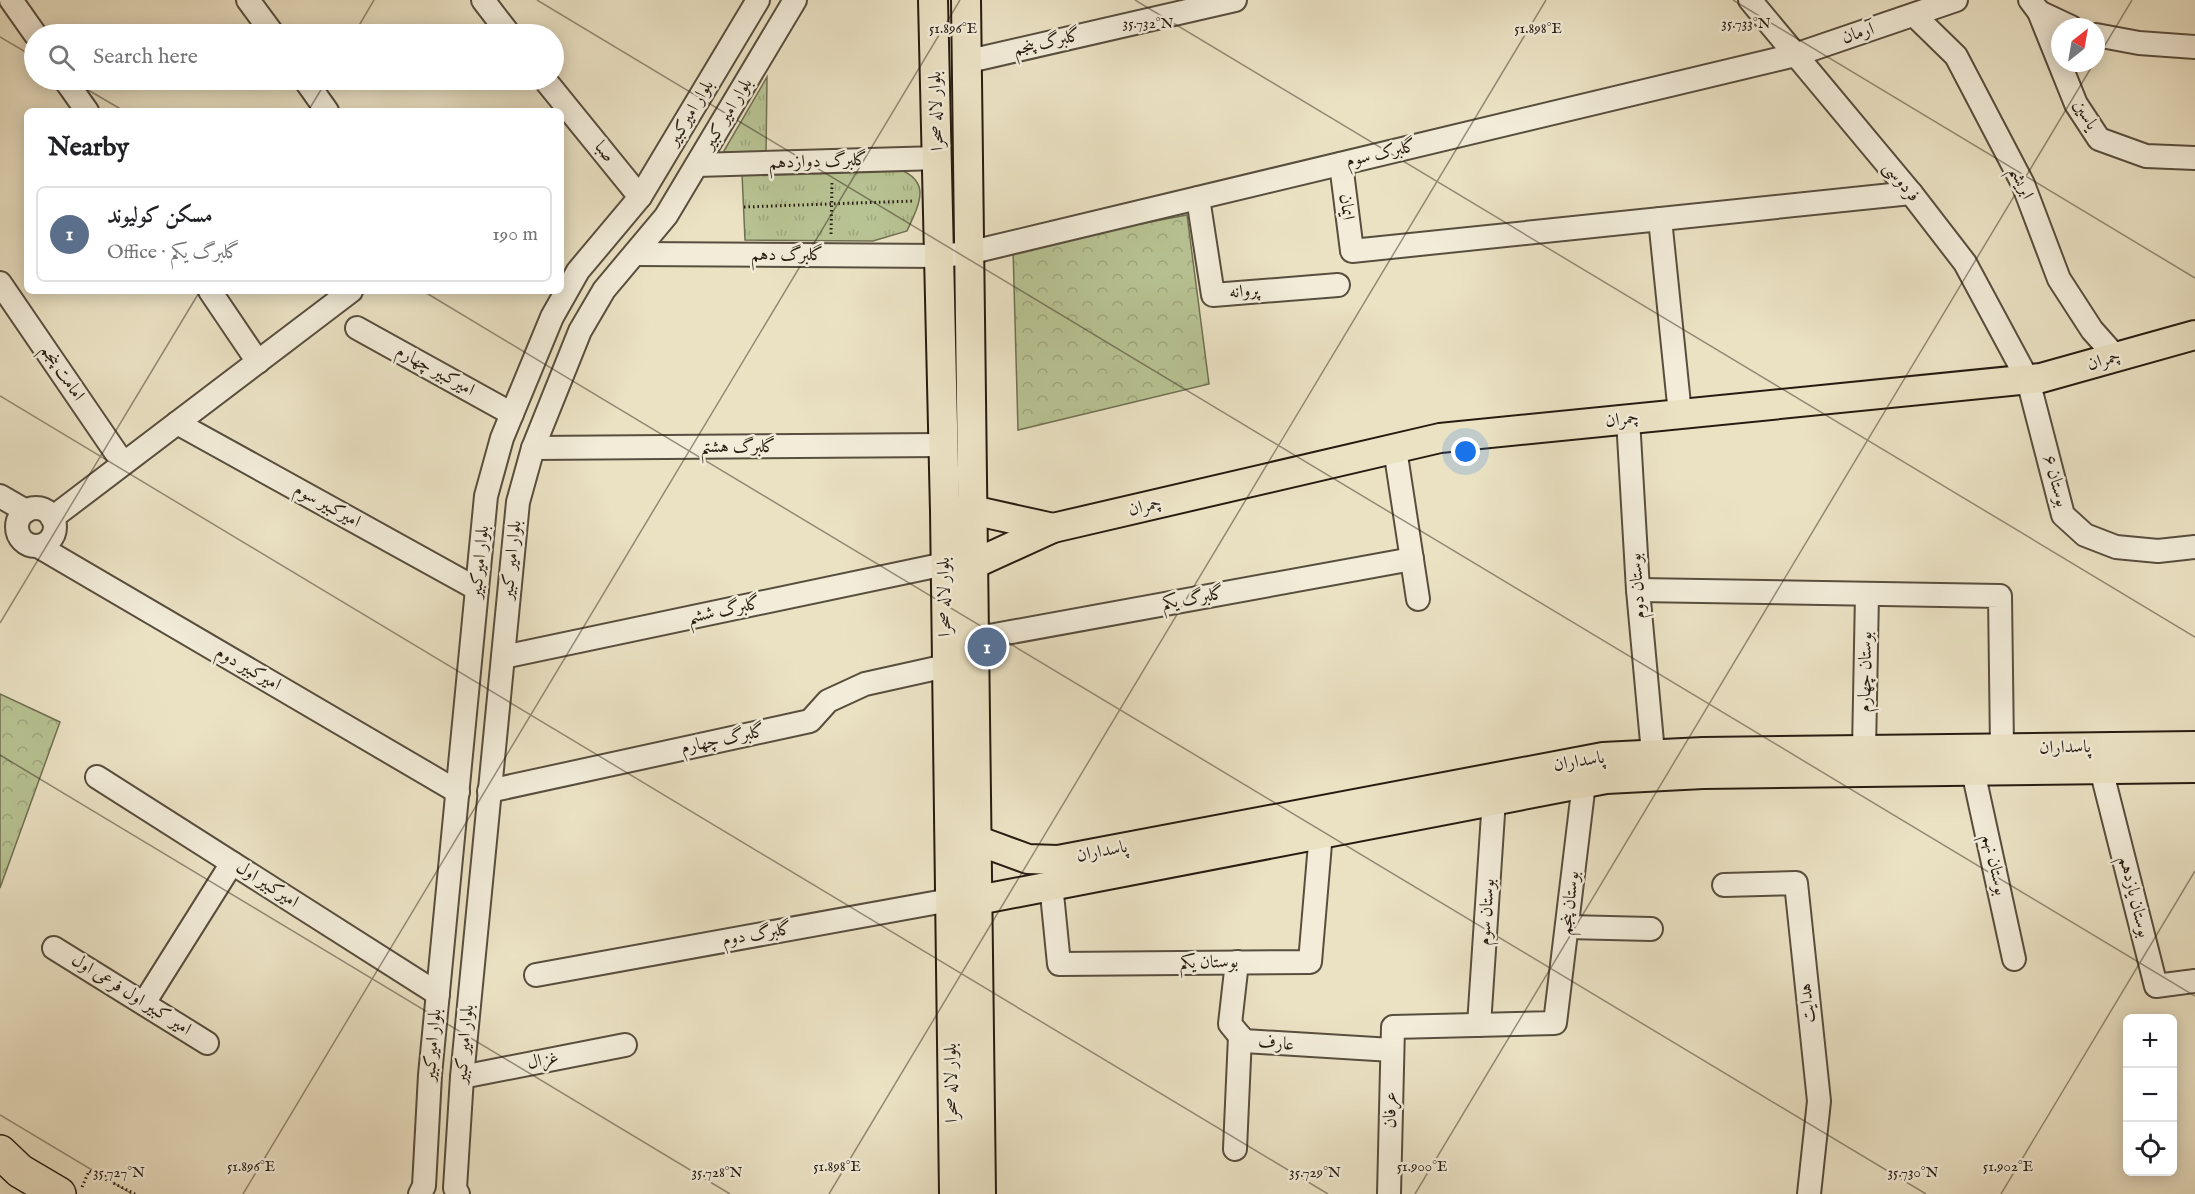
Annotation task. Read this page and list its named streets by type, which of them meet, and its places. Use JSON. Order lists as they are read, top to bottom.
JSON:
{
  "streets": {
    "main road": ["بلوار لاله صحرا", "چمران", "پاسداران"],
    "street": [
      "آرمان",
      "گلبرگ پنجم",
      "بلوار امیرکبیر",
      "بلوار امیر کبیر",
      "یاسین",
      "صبا",
      "گلبرک سوم",
      "گلبرگ دوازدهم",
      "فردوسی",
      "ابریشم",
      "ایمان",
      "گلبرگ دهم",
      "پروانه",
      "امیرکبیر چهارم",
      "امامت پنجم",
      "گلبرگ هشتم",
      "بوستان ۶",
      "امیرکبیر سوم",
      "بوستان دوم",
      "گلبرگ یکم",
      "گلبرگ ششم",
      "امیرکبیر دوم",
      "بوستان چهارم",
      "گلبرگ چهارم",
      "بوستان نهم",
      "امیرکبیر اول",
      "بوستان یازدهم",
      "بوستان پنجم",
      "بوستان سوم",
      "گلبرگ دوم",
      "بوستان یکم",
      "امیر کبیر اول فرعی اول",
      "هدایت",
      "عارف",
      "غزال",
      "عرفان"
    ]
  },
  "crossings": [
    ["آرمان", "گلبرک سوم"],
    ["آرمان", "فردوسی"],
    ["آرمان", "ابریشم"],
    ["گلبرگ پنجم", "بلوار لاله صحرا"],
    ["بلوار لاله صحرا", "گلبرک سوم"],
    ["بلوار لاله صحرا", "گلبرگ دوازدهم"],
    ["بلوار لاله صحرا", "گلبرگ دهم"],
    ["بلوار لاله صحرا", "چمران"],
    ["بلوار لاله صحرا", "گلبرگ هشتم"],
    ["بلوار لاله صحرا", "گلبرگ یکم"],
    ["بلوار لاله صحرا", "گلبرگ ششم"],
    ["بلوار لاله صحرا", "گلبرگ چهارم"],
    ["بلوار لاله صحرا", "پاسداران"],
    ["بلوار لاله صحرا", "گلبرگ دوم"],
    ["بلوار امیرکبیر", "صبا"],
    ["بلوار امیرکبیر", "امیرکبیر چهارم"],
    ["بلوار امیرکبیر", "امیرکبیر سوم"],
    ["بلوار امیرکبیر", "امیرکبیر دوم"],
    ["بلوار امیرکبیر", "امیرکبیر اول"],
    ["بلوار امیر کبیر", "گلبرگ دوازدهم"],
    ["بلوار امیر کبیر", "گلبرگ دهم"],
    ["بلوار امیر کبیر", "گلبرگ هشتم"],
    ["بلوار امیر کبیر", "گلبرگ ششم"],
    ["بلوار امیر کبیر", "گلبرگ چهارم"],
    ["بلوار امیر کبیر", "غزال"],
    ["گلبرک سوم", "فردوسی"],
    ["گلبرک سوم", "ایمان"],
    ["گلبرک سوم", "گلبرگ دهم"],
    ["گلبرک سوم", "پروانه"],
    ["فردوسی", "چمران"],
    ["فردوسی", "بوستان ۶"],
    ["ابریشم", "چمران"],
    ["چمران", "بوستان ۶"],
    ["چمران", "بوستان دوم"],
    ["چمران", "گلبرگ ششم"],
    ["بوستان دوم", "پاسداران"],
    ["بوستان چهارم", "پاسداران"],
    ["پاسداران", "بوستان نهم"],
    ["پاسداران", "بوستان یازدهم"],
    ["پاسداران", "بوستان پنجم"],
    ["پاسداران", "بوستان سوم"],
    ["پاسداران", "گلبرگ دوم"],
    ["پاسداران", "بوستان یکم"],
    ["بوستان پنجم", "بوستان سوم"],
    ["بوستان پنجم", "عرفان"],
    ["بوستان سوم", "عرفان"],
    ["بوستان یکم", "عارف"],
    ["عارف", "عرفان"]
  ],
  "north": "top right",
  "page": {
    "search": "Search here",
    "heading": "Nearby",
    "list": [
      {
        "mark": "1",
        "name": "مسکن کولیوند",
        "note": "Office · گلبرگ یکم",
        "value": "190 m"
      }
    ],
    "pins": "1",
    "map_buttons": ["+", "−"]
  },
  "coordinates": [
    "35.733°N",
    "35.732°N",
    "51.896°E",
    "51.898°E",
    "51.900°E",
    "51.902°E",
    "35.727°N",
    "35.728°N",
    "35.729°N",
    "35.730°N"
  ]
}
